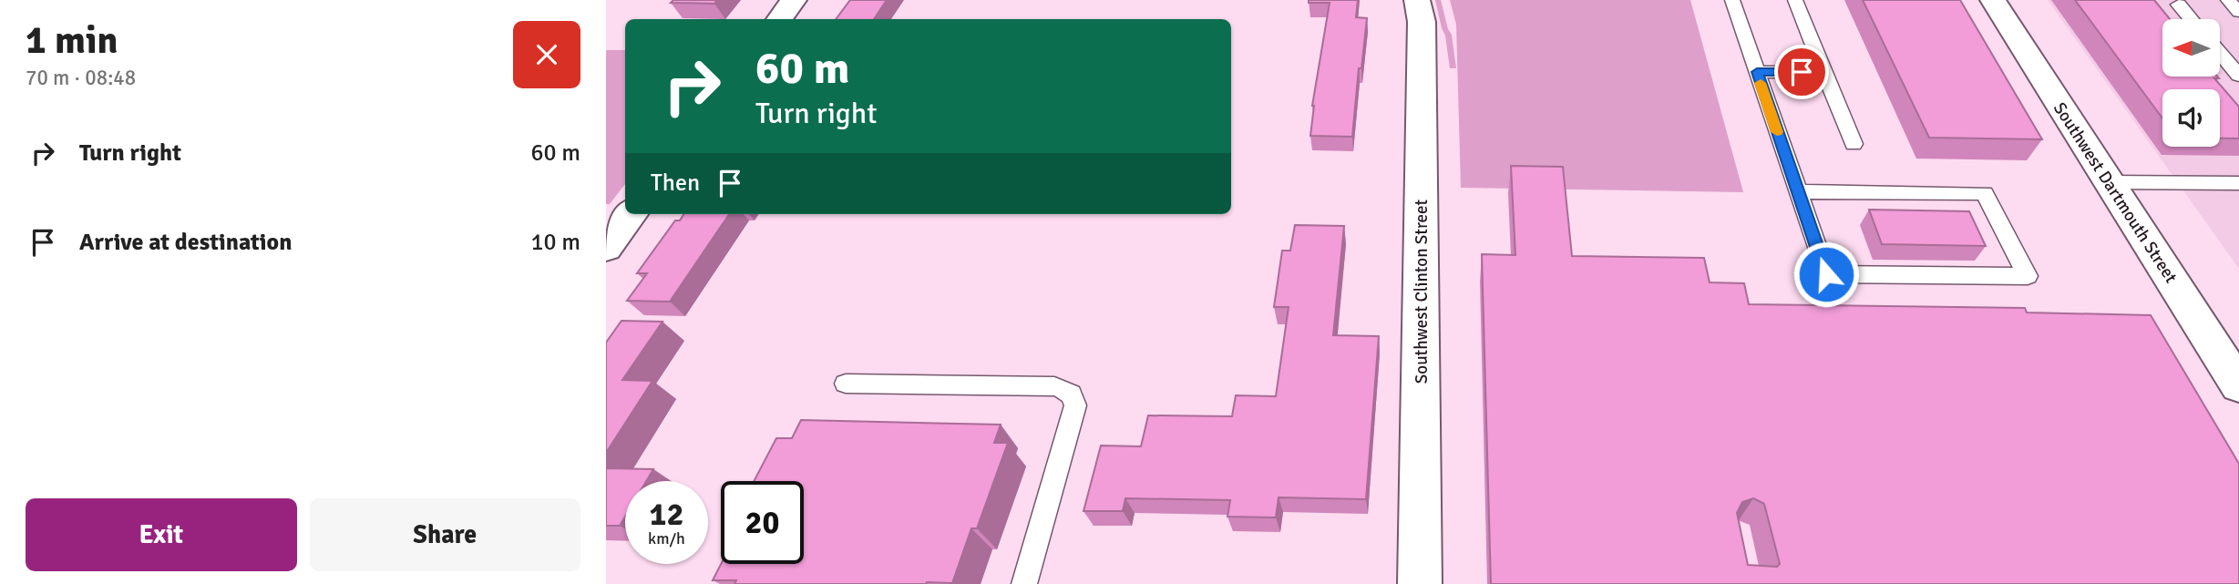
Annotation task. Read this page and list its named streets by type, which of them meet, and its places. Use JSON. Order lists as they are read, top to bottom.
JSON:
{
  "streets": {
    "street": ["Southwest Dartmouth Street", "Southwest Clinton Street"]
  },
  "north": "left",
  "page": {
    "heading": ["1 min", "70 m · 08:48"],
    "turn": ["60 m", "Turn right"],
    "list": [
      {
        "name": "Turn right",
        "value": "60 m"
      },
      {
        "name": "Arrive at destination",
        "value": "10 m"
      }
    ],
    "then": "Then",
    "speed": "12 km/h",
    "limit": "20",
    "buttons": ["Exit", "Share"]
  }
}
